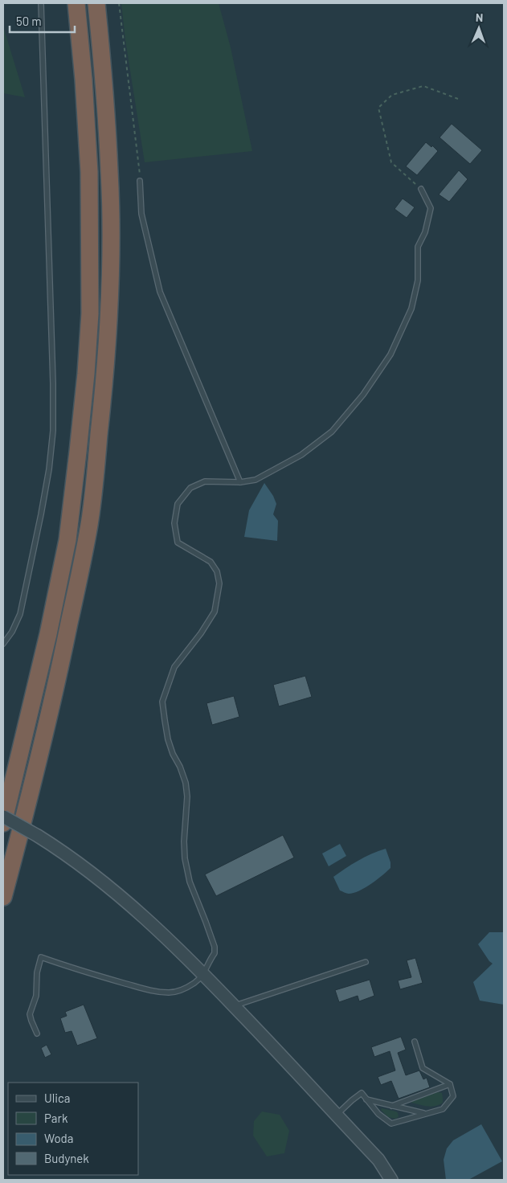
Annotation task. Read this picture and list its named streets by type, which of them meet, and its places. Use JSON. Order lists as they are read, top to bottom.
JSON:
{
  "legend": [
    "Ulica",
    "Park",
    "Woda",
    "Budynek"
  ],
  "scale_bar": "50 m",
  "north": "top"
}
